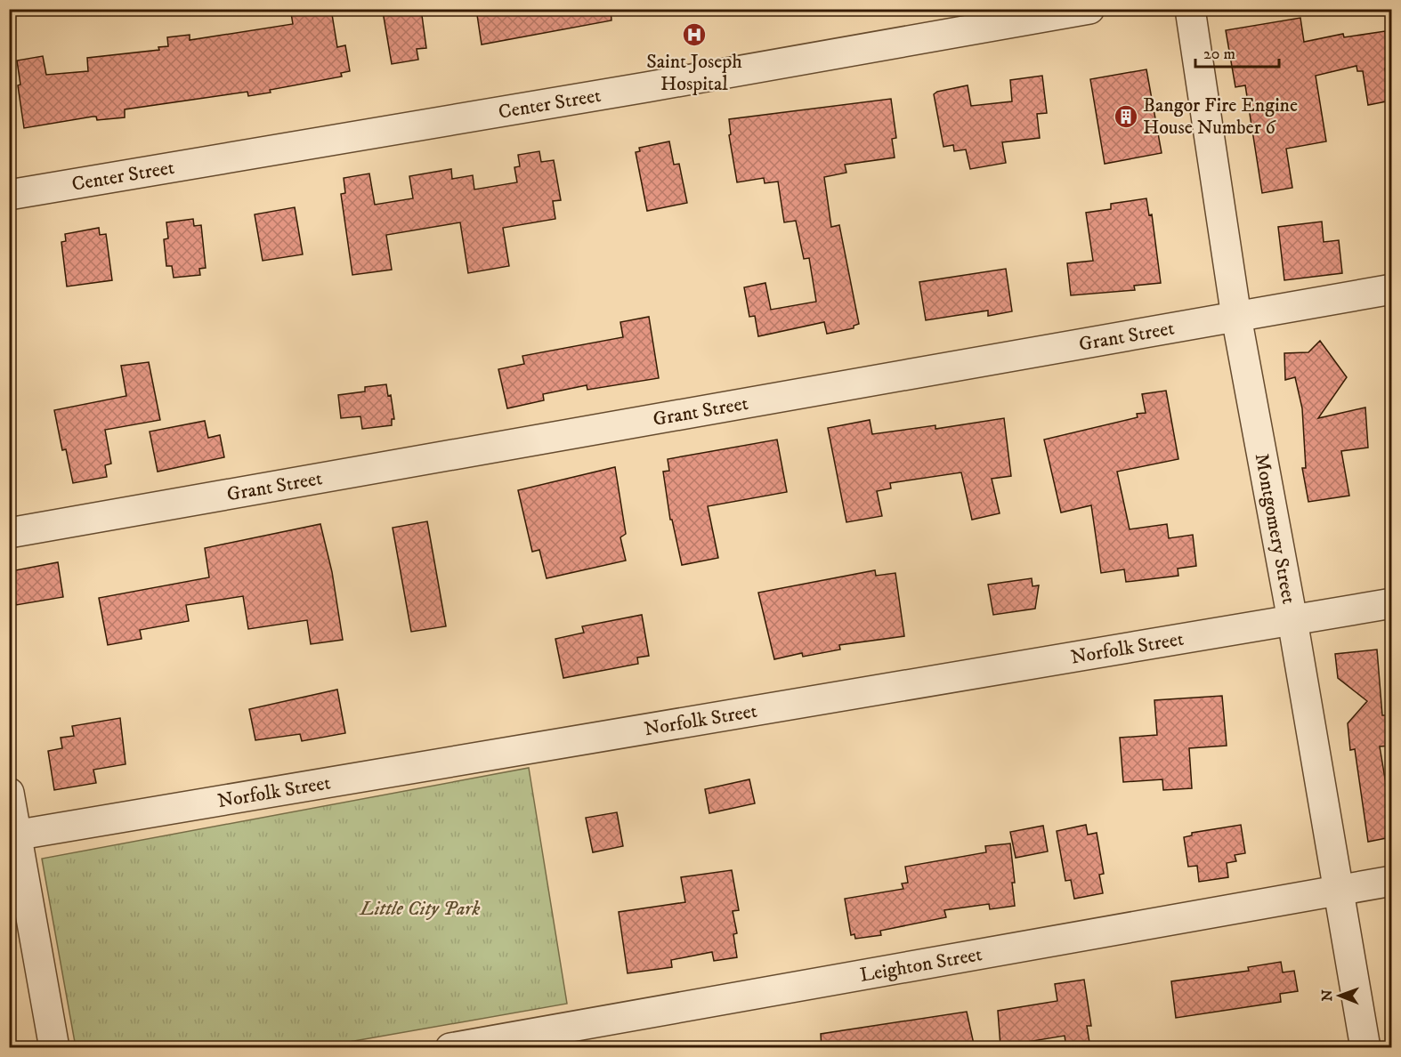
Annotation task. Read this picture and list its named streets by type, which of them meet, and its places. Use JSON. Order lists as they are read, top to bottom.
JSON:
{
  "streets": {
    "street": [
      "Center Street",
      "Grant Street",
      "Montgomery Street",
      "Norfolk Street",
      "Leighton Street"
    ]
  },
  "crossings": [
    ["Grant Street", "Montgomery Street"],
    ["Montgomery Street", "Norfolk Street"],
    ["Montgomery Street", "Leighton Street"]
  ],
  "parks": ["Little City Park"],
  "places": {
    "hospital": ["Saint Joseph Hospital"],
    "building": ["Bangor Fire Engine House Number 6"]
  },
  "scale_bar": "20 m",
  "north": "left"
}
